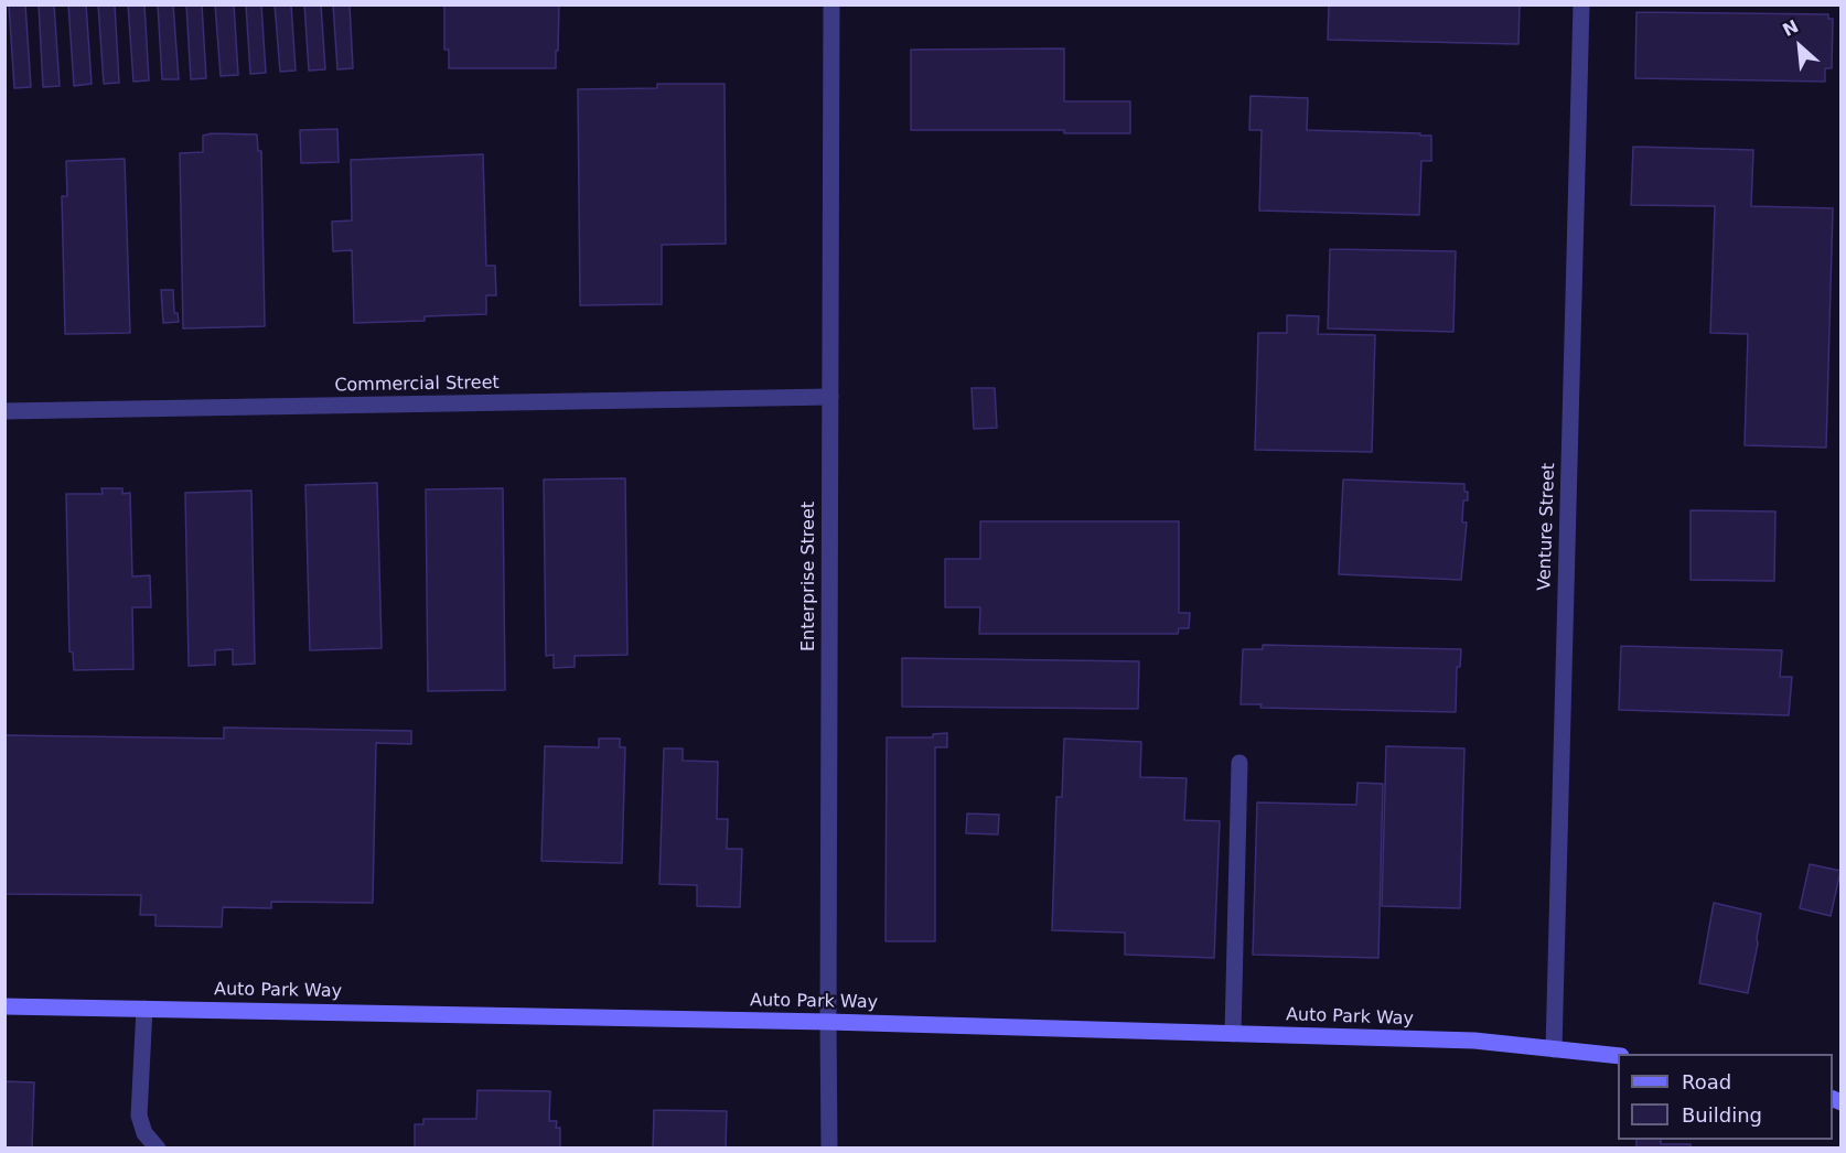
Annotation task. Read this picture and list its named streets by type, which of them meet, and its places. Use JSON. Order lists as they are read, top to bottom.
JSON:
{
  "streets": {
    "main road": ["Auto Park Way"],
    "street": ["Commercial Street", "Venture Street", "Enterprise Street"]
  },
  "crossings": [
    ["Commercial Street", "Enterprise Street"],
    ["Venture Street", "Auto Park Way"],
    ["Enterprise Street", "Auto Park Way"]
  ],
  "legend": ["Road", "Building"],
  "north": "top left"
}
